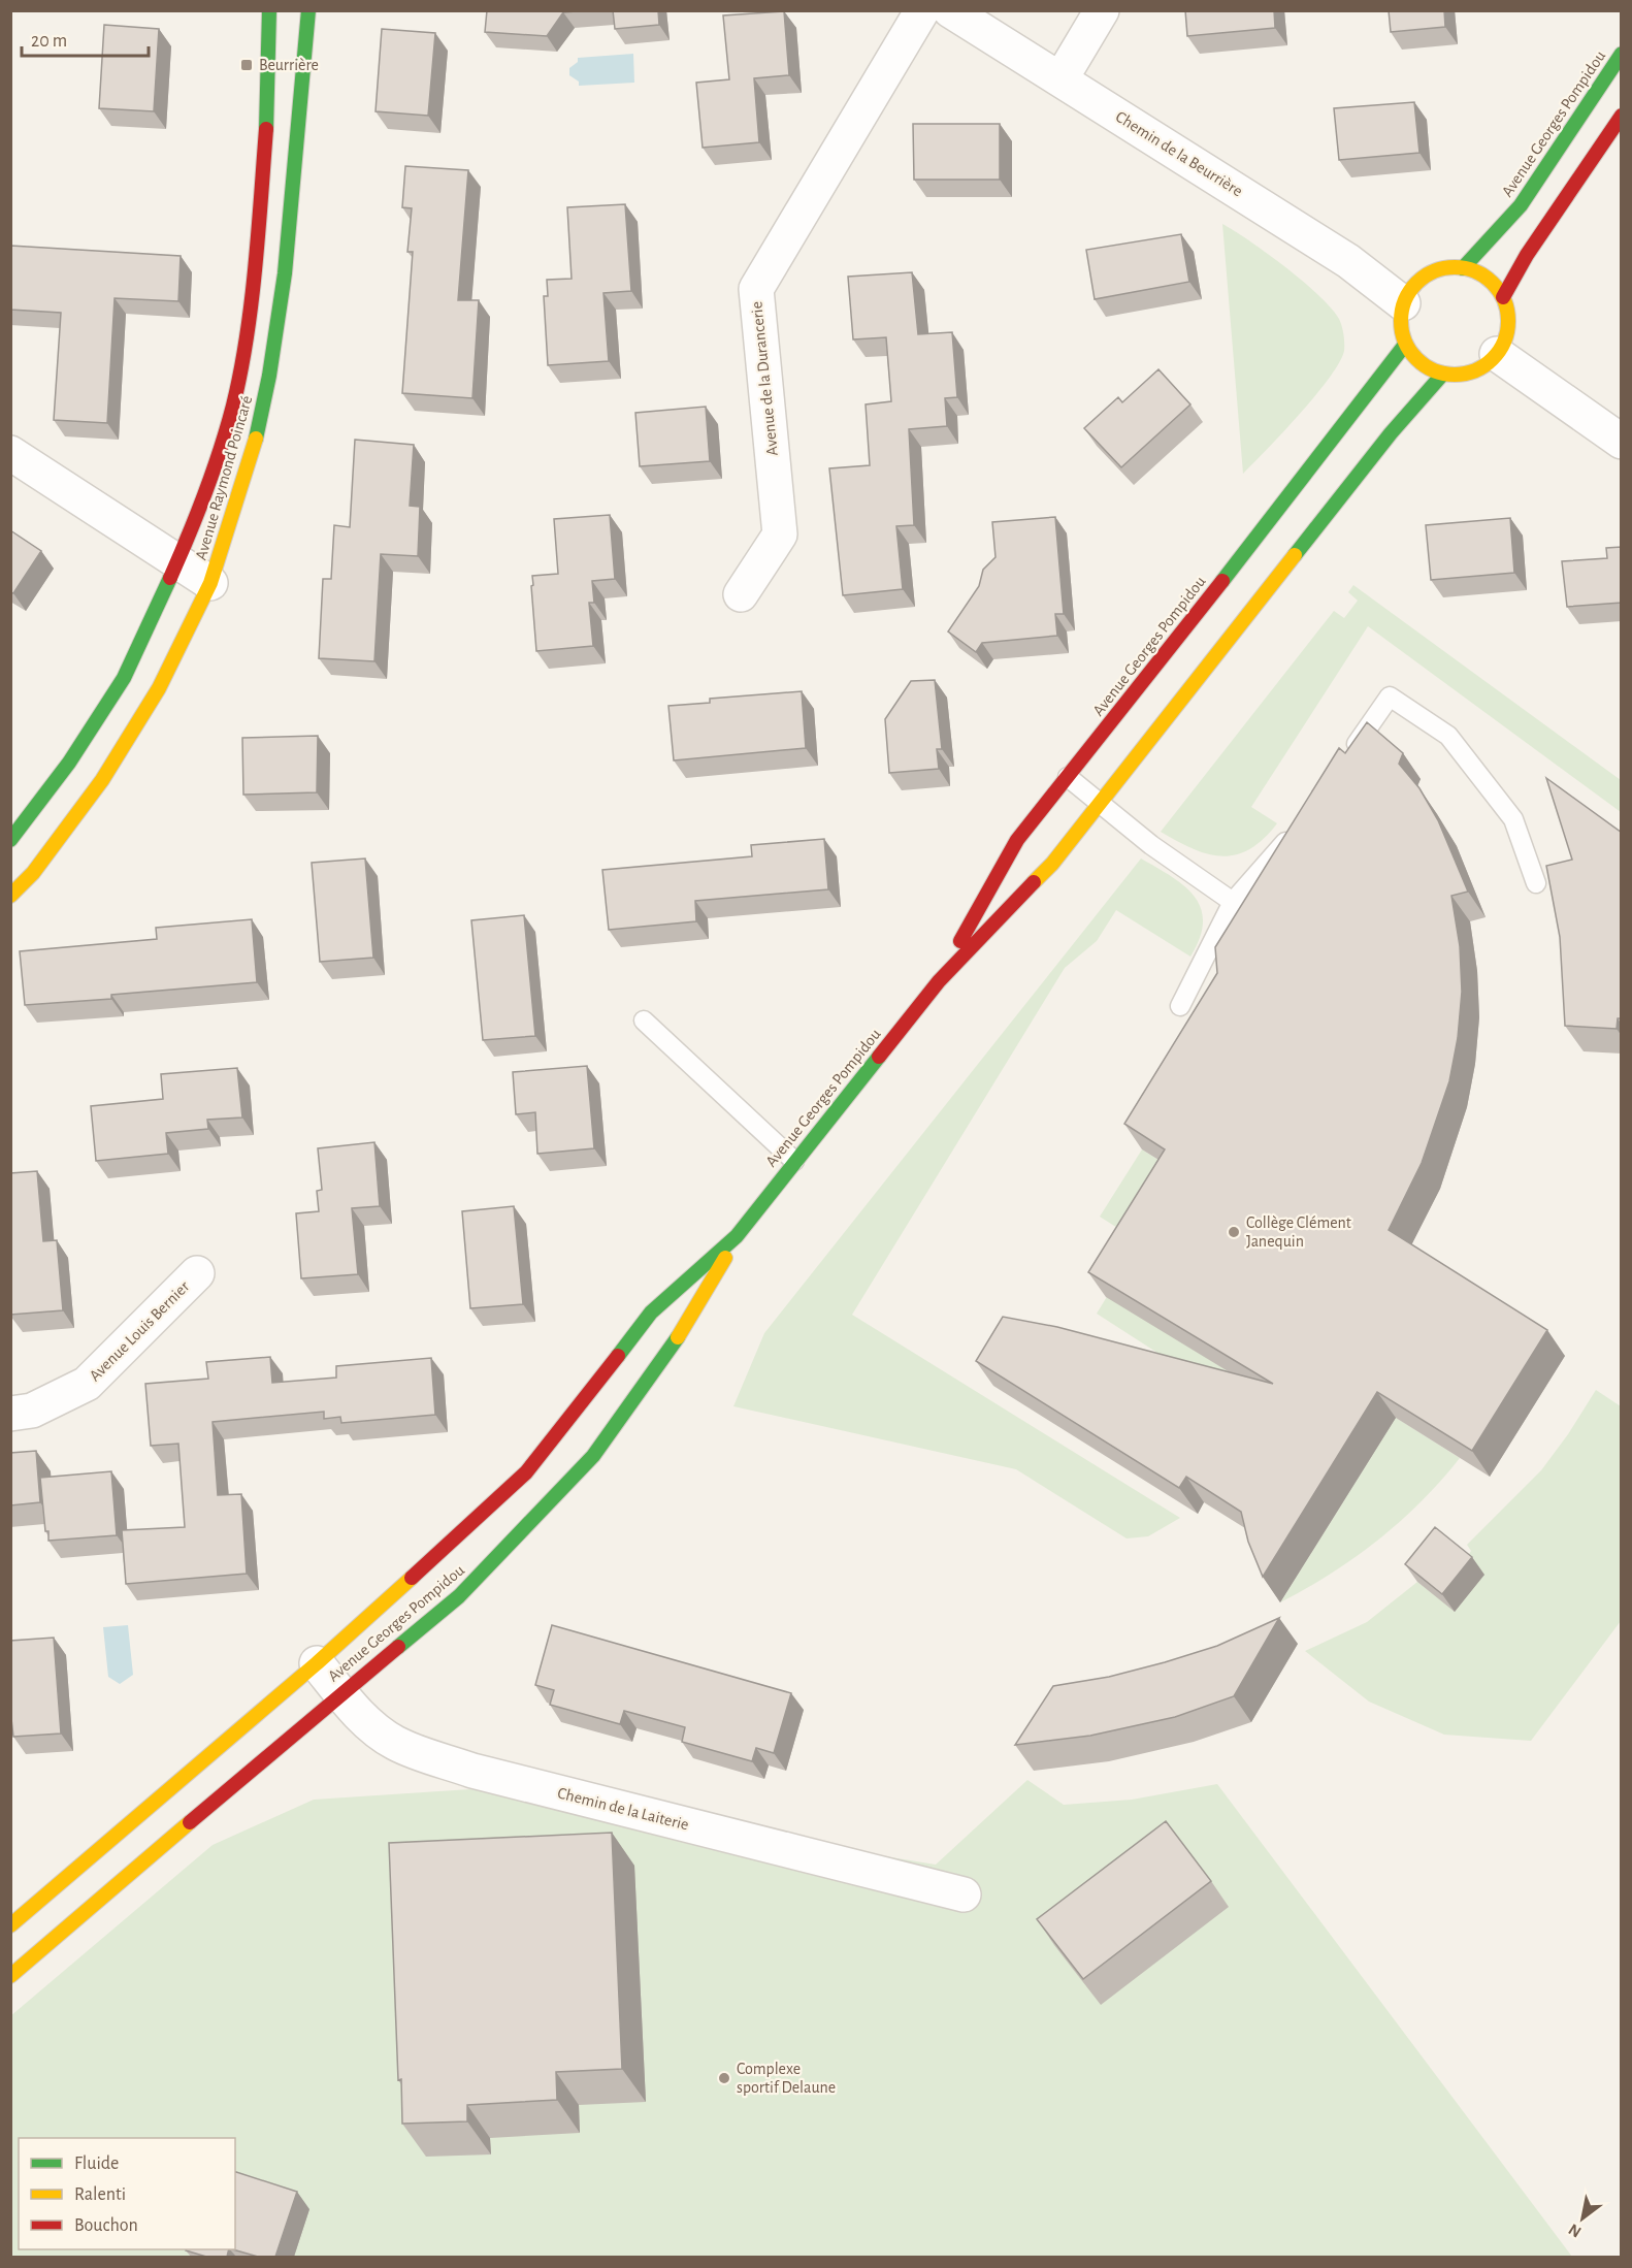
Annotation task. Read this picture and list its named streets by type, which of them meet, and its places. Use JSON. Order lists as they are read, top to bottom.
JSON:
{
  "streets": {
    "street": [
      "Avenue Georges Pompidou",
      "Chemin de la Beurrière",
      "Avenue de la Durancerie",
      "Avenue Raymond Poincaré",
      "Avenue Louis Bernier",
      "Chemin de la Laiterie"
    ]
  },
  "crossings": [
    ["Avenue Georges Pompidou", "Chemin de la Beurrière"],
    ["Avenue Georges Pompidou", "Chemin de la Laiterie"]
  ],
  "places": {
    "transit": ["Beurrière"],
    "other": ["Collège Clément Janequin", "Complexe sportif Delaune"]
  },
  "legend": ["Fluide", "Ralenti", "Bouchon"],
  "scale_bar": "20 m",
  "north": "bottom left"
}
